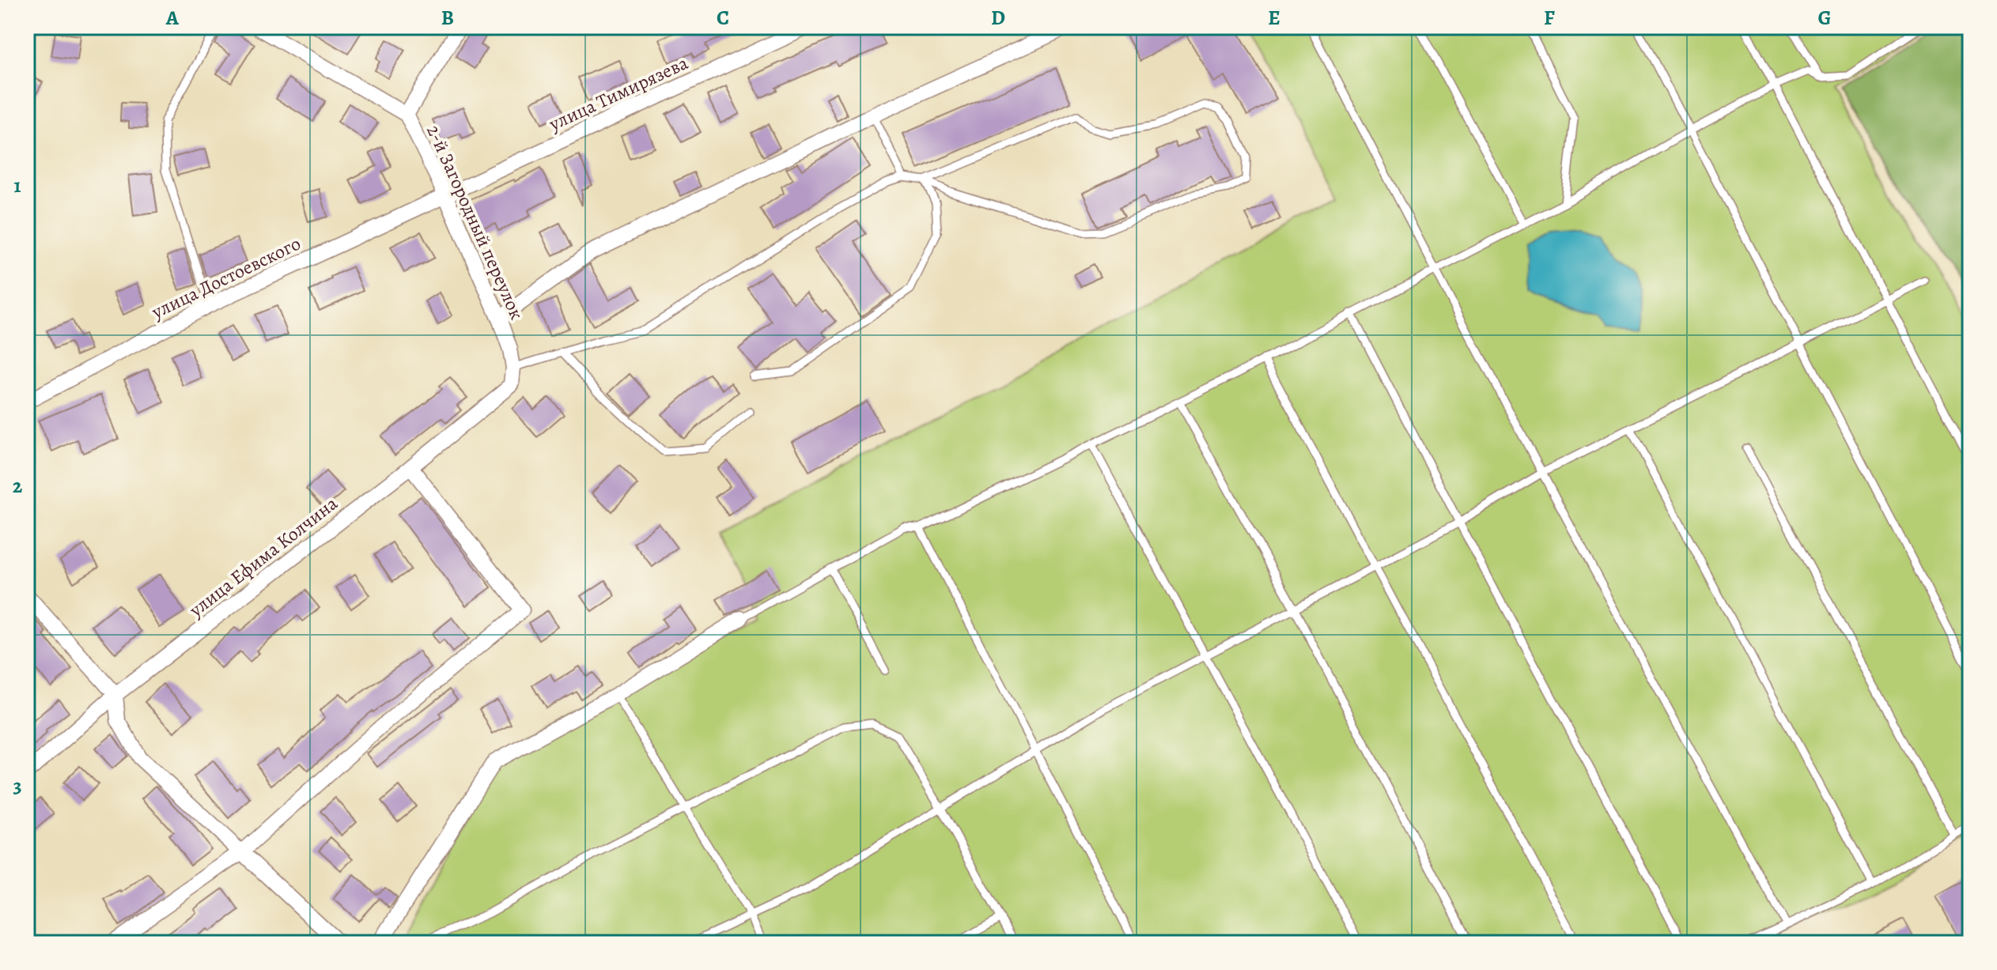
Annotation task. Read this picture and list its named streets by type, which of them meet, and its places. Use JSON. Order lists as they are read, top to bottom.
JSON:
{
  "streets": {
    "street": [
      "улица Тимирязева",
      "2-й Загородный переулок",
      "улица Достоевского",
      "улица Ефима Колчина"
    ]
  },
  "crossings": [
    ["улица Тимирязева", "2-й Загородный переулок"],
    ["улица Тимирязева", "улица Достоевского"],
    ["2-й Загородный переулок", "улица Достоевского"],
    ["2-й Загородный переулок", "улица Ефима Колчина"]
  ],
  "grid": {
    "columns": [
      "A",
      "B",
      "C",
      "D",
      "E",
      "F",
      "G"
    ],
    "rows": ["1", "2", "3"]
  }
}
